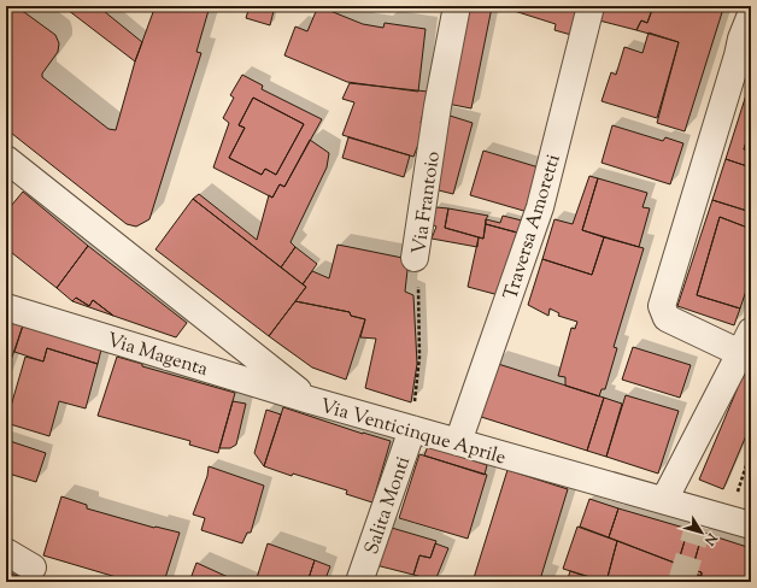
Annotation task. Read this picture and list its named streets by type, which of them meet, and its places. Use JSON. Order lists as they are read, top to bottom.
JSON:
{
  "streets": {
    "street": [
      "Via Frantoio",
      "Traversa Amoretti",
      "Via Magenta",
      "Via Venticinque Aprile",
      "Salita Monti"
    ]
  },
  "crossings": [
    ["Via Frantoio", "Via Venticinque Aprile"],
    ["Via Frantoio", "Salita Monti"],
    ["Traversa Amoretti", "Via Venticinque Aprile"],
    ["Via Magenta", "Via Venticinque Aprile"],
    ["Via Venticinque Aprile", "Salita Monti"]
  ],
  "north": "bottom right"
}
